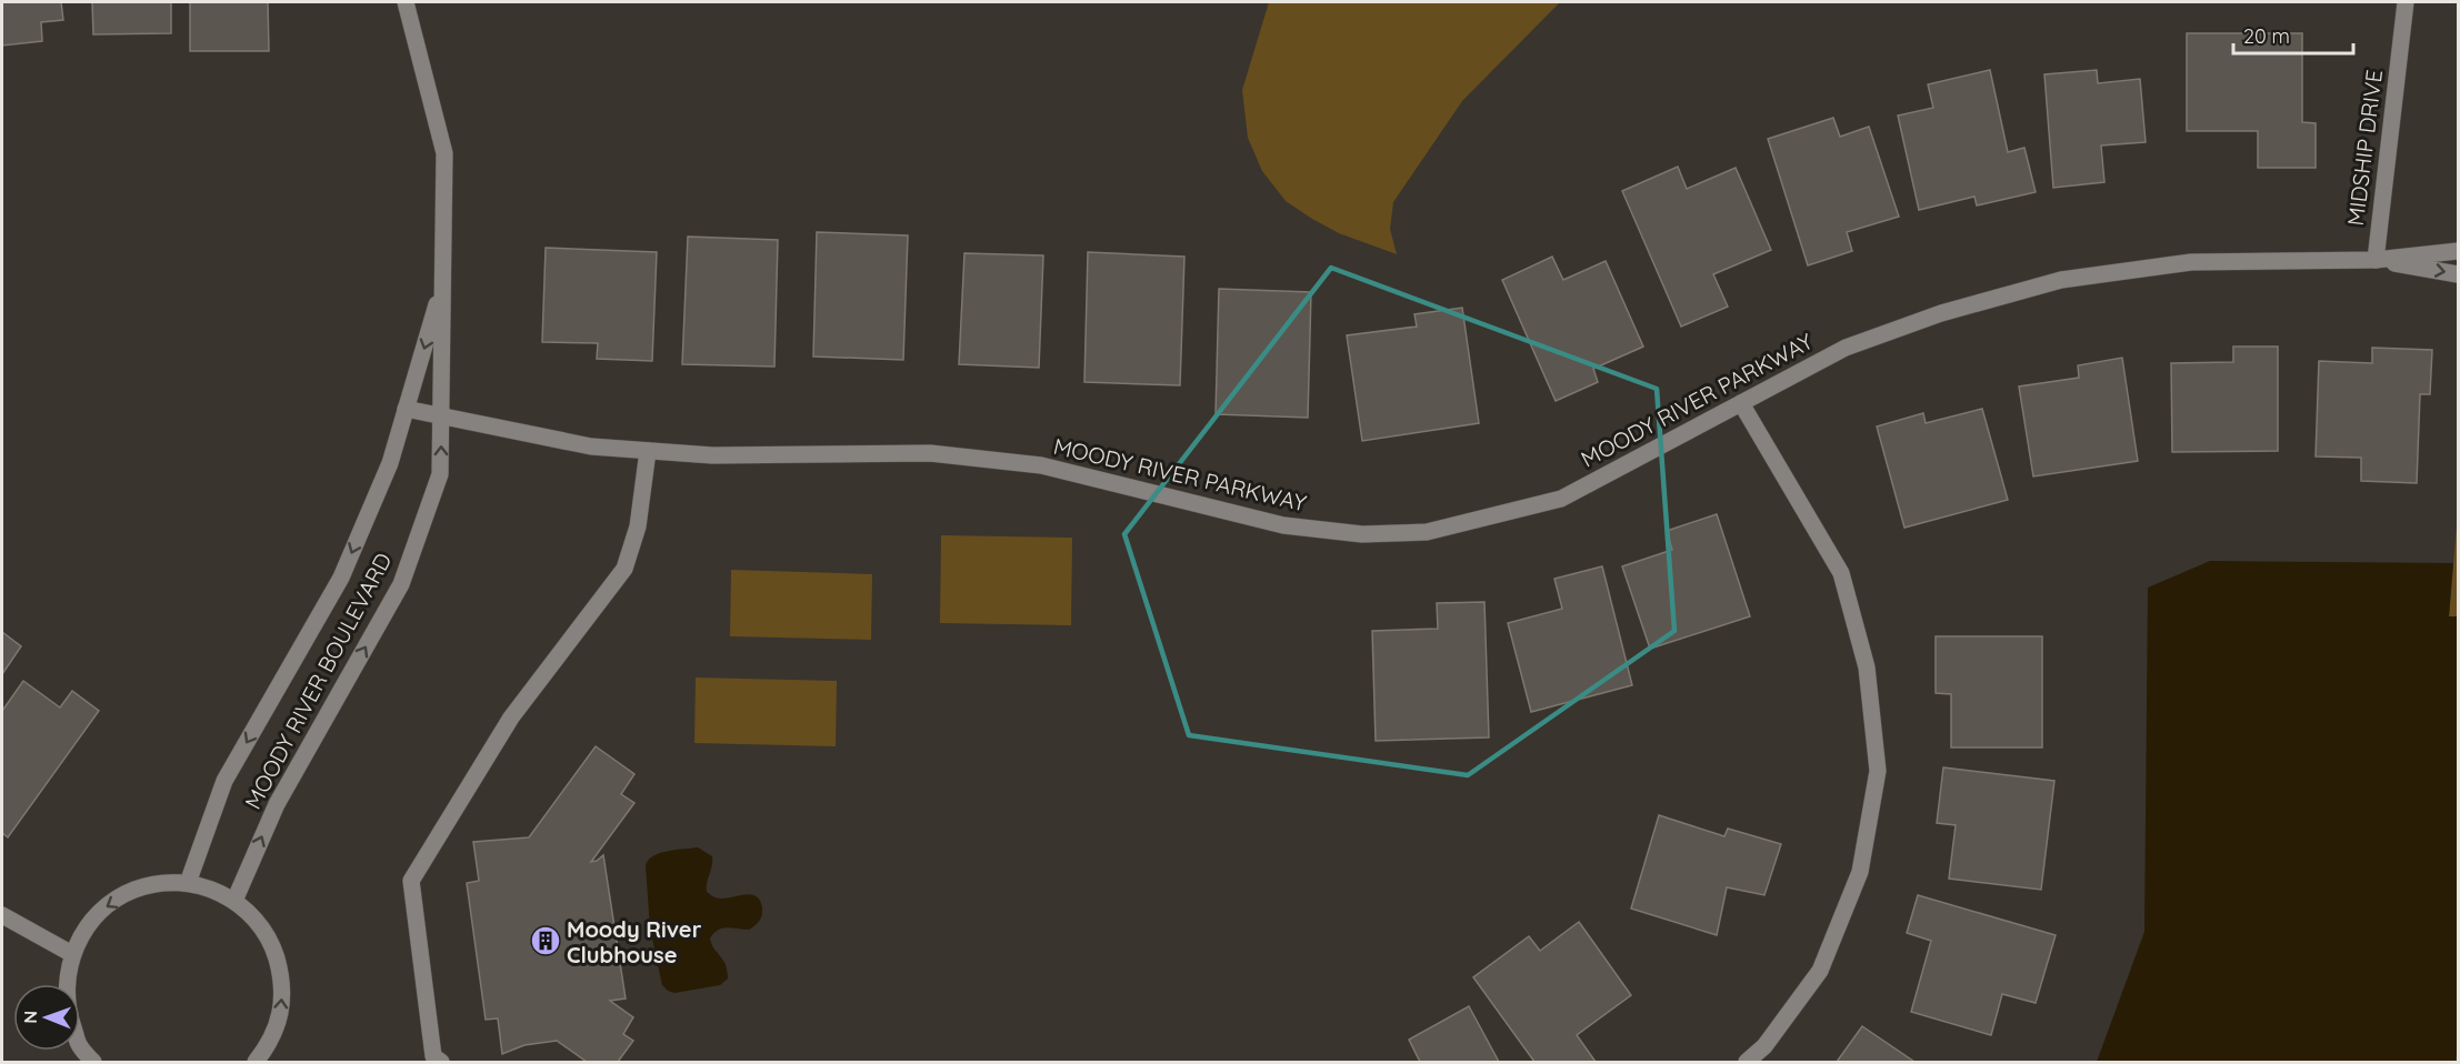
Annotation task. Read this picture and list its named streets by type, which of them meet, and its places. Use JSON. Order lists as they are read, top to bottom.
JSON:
{
  "streets": {
    "street": ["MIDSHIP DRIVE", "MOODY RIVER PARKWAY", "MOODY RIVER BOULEVARD"]
  },
  "crossings": [
    ["MIDSHIP DRIVE", "MOODY RIVER PARKWAY"],
    ["MOODY RIVER PARKWAY", "MOODY RIVER BOULEVARD"]
  ],
  "places": {
    "building": ["Moody River Clubhouse"]
  },
  "scale_bar": "20 m",
  "north": "left"
}
